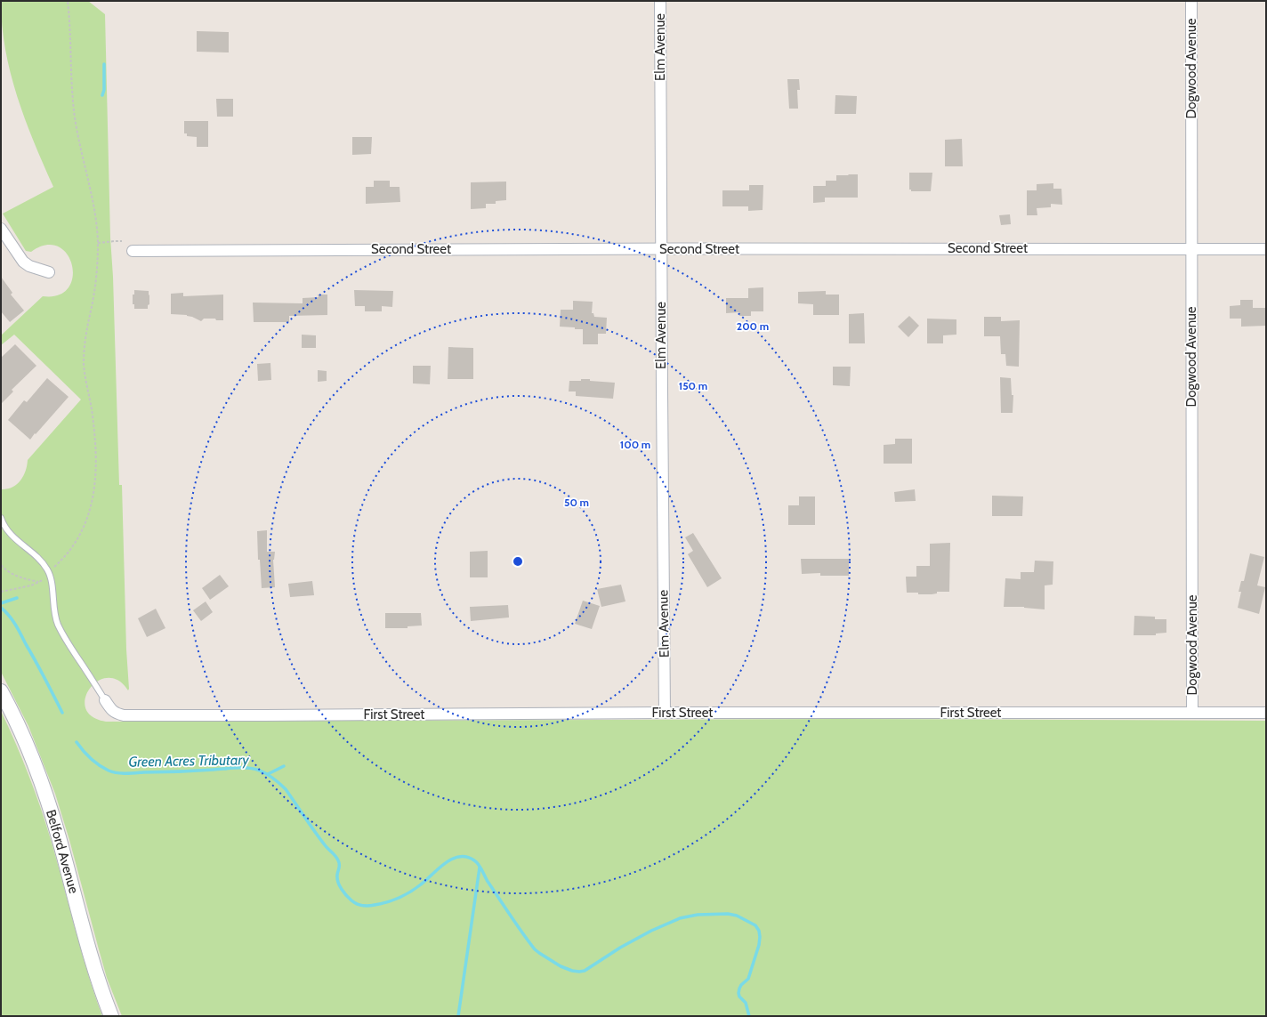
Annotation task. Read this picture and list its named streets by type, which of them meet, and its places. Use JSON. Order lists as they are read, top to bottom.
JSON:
{
  "streets": {
    "main road": ["Belford Avenue"],
    "street": [
      "Elm Avenue",
      "Dogwood Avenue",
      "Second Street",
      "First Street"
    ]
  },
  "crossings": [
    ["Elm Avenue", "Second Street"],
    ["Elm Avenue", "First Street"],
    ["Dogwood Avenue", "Second Street"],
    ["Dogwood Avenue", "First Street"]
  ],
  "water": ["Green Acres Tributary"],
  "rings": [
    "200 m",
    "150 m",
    "100 m",
    "50 m"
  ]
}
